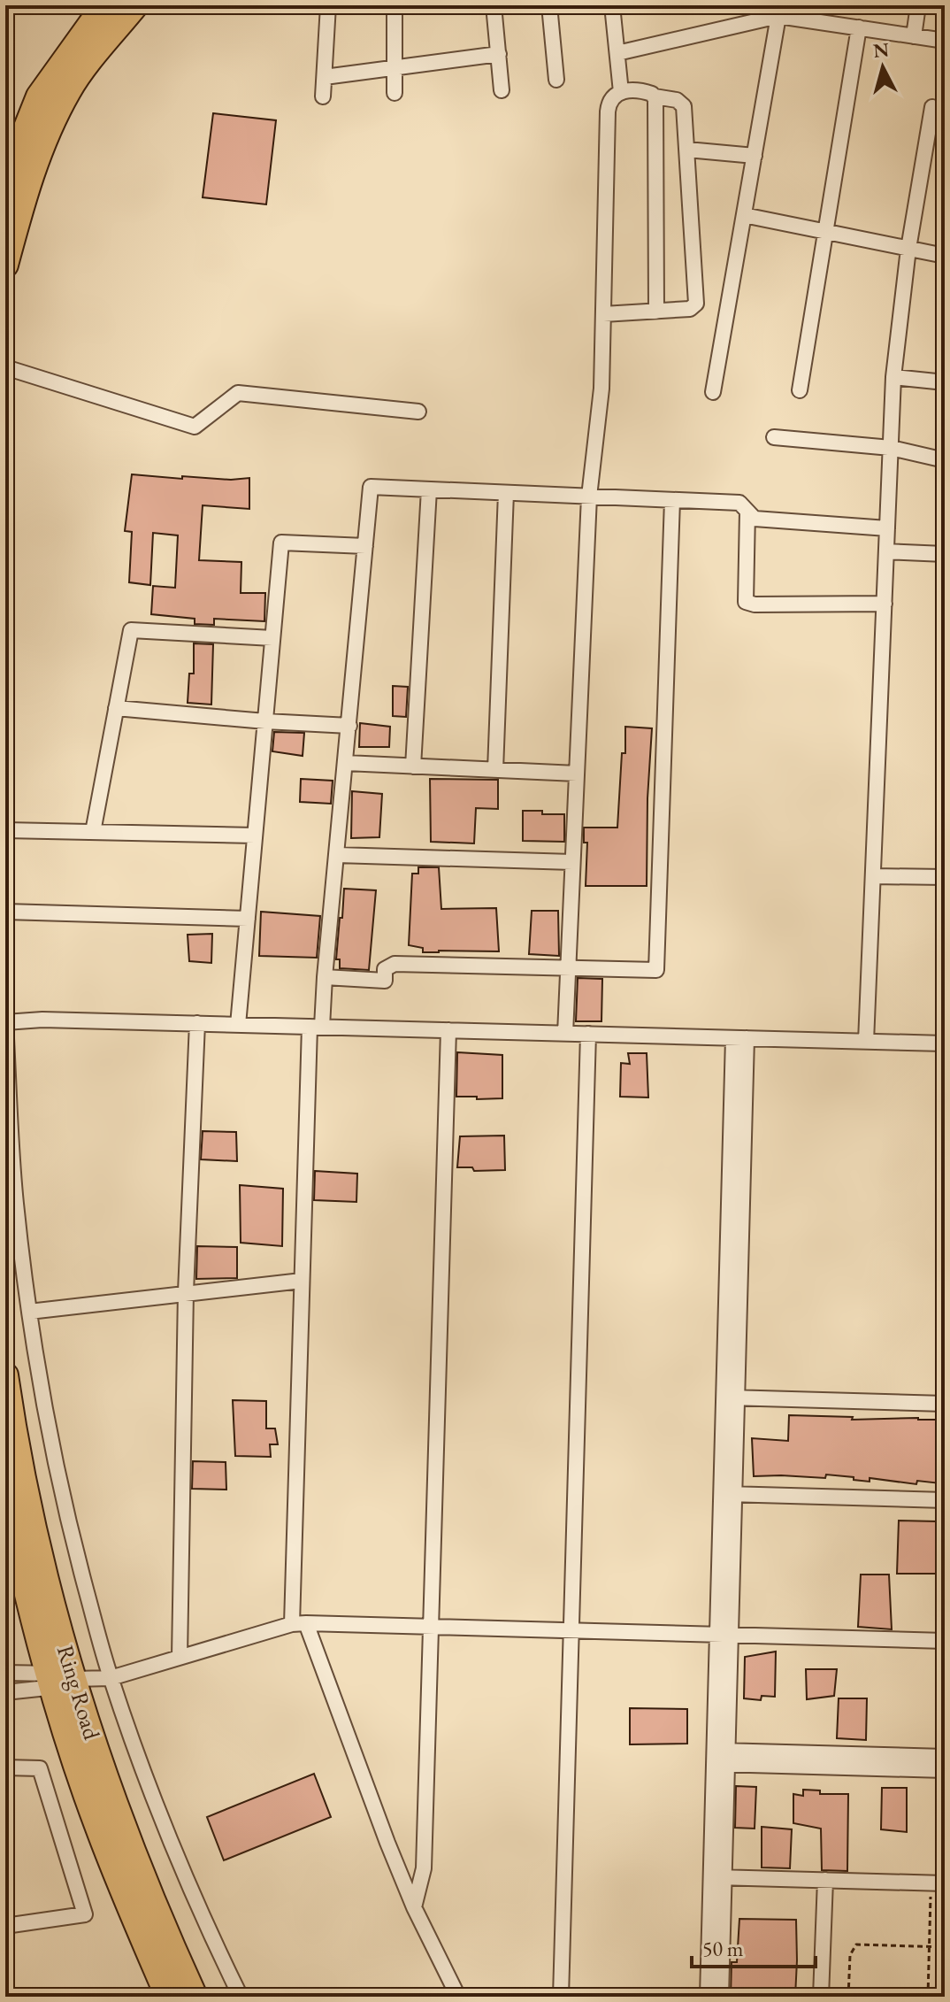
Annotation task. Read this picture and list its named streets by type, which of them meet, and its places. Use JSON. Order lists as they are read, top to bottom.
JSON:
{
  "streets": {
    "highway": ["Ring Road"]
  },
  "scale_bar": "50 m",
  "north": "top"
}
